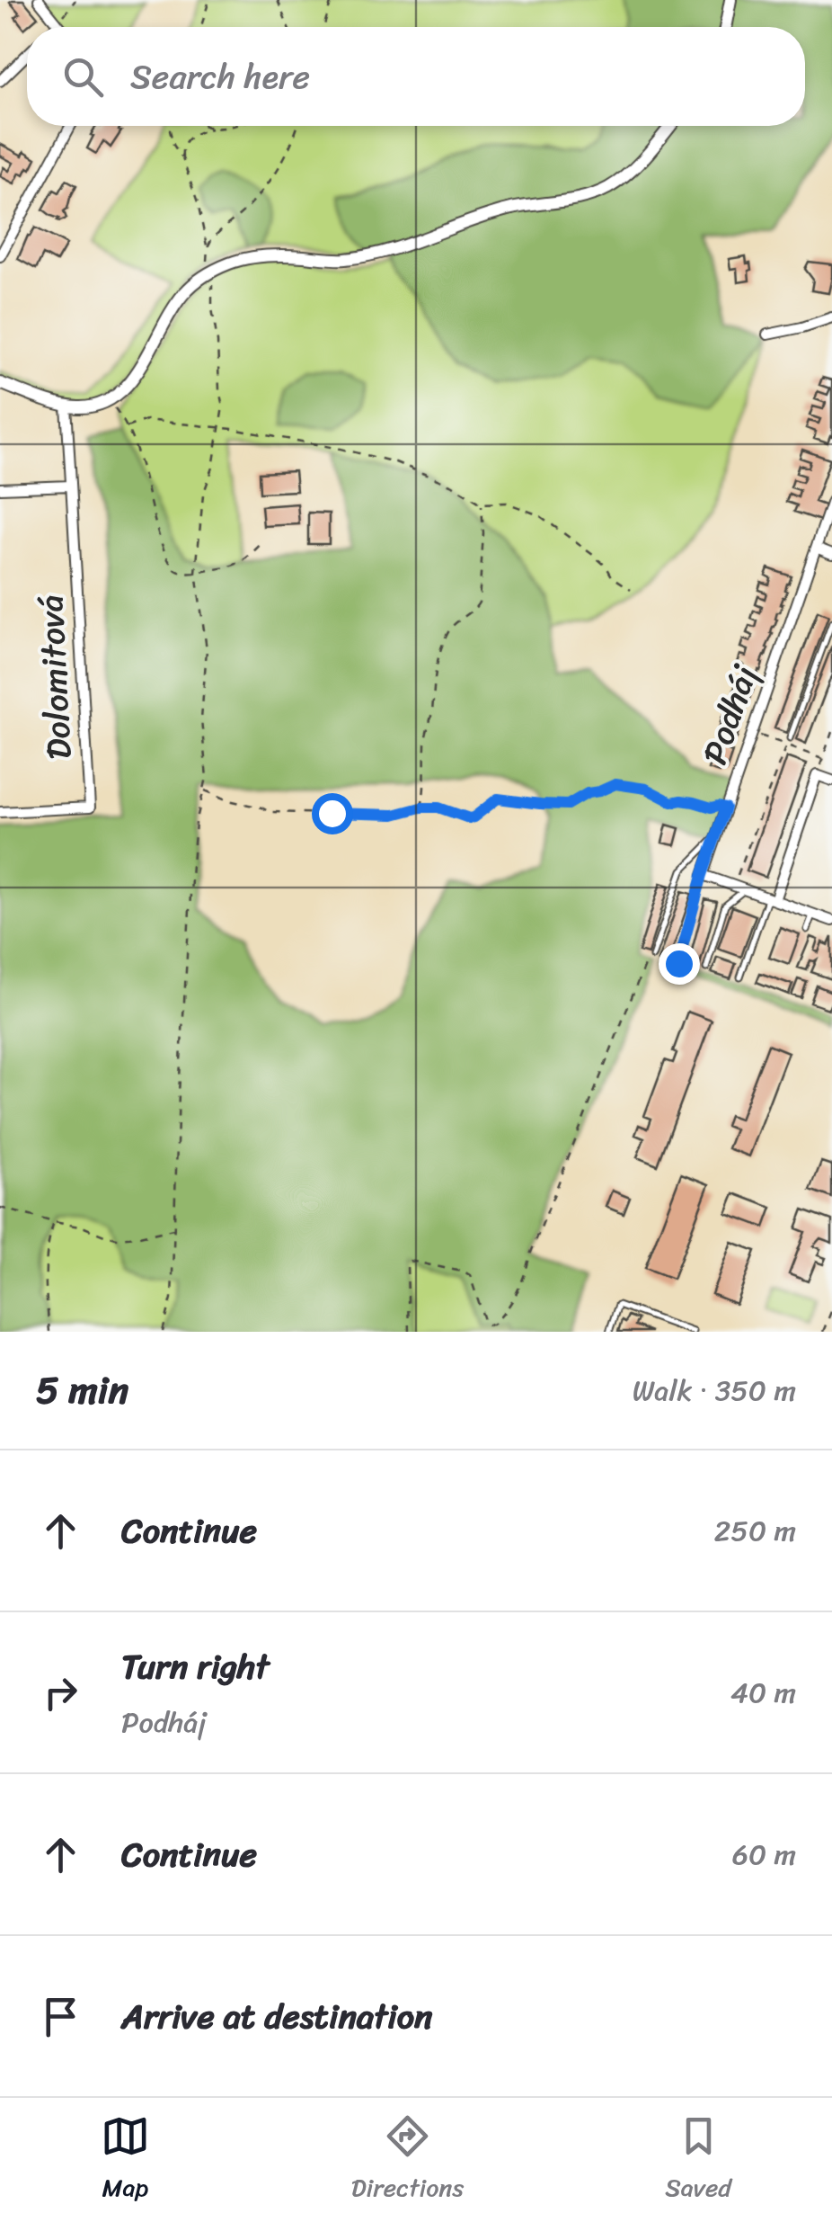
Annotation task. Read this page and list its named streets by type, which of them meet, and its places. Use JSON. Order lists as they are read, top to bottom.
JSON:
{
  "streets": {
    "street": ["Dolomitová", "Podháj"]
  },
  "page": {
    "search": "Search here",
    "heading": ["5 min", "Walk · 350 m"],
    "list": [
      ["Continue", "250 m"],
      ["Turn right", "Podháj", "40 m"],
      ["Continue", "60 m"],
      "Arrive at destination"
    ],
    "nav": ["Map", "Directions", "Saved"]
  }
}
